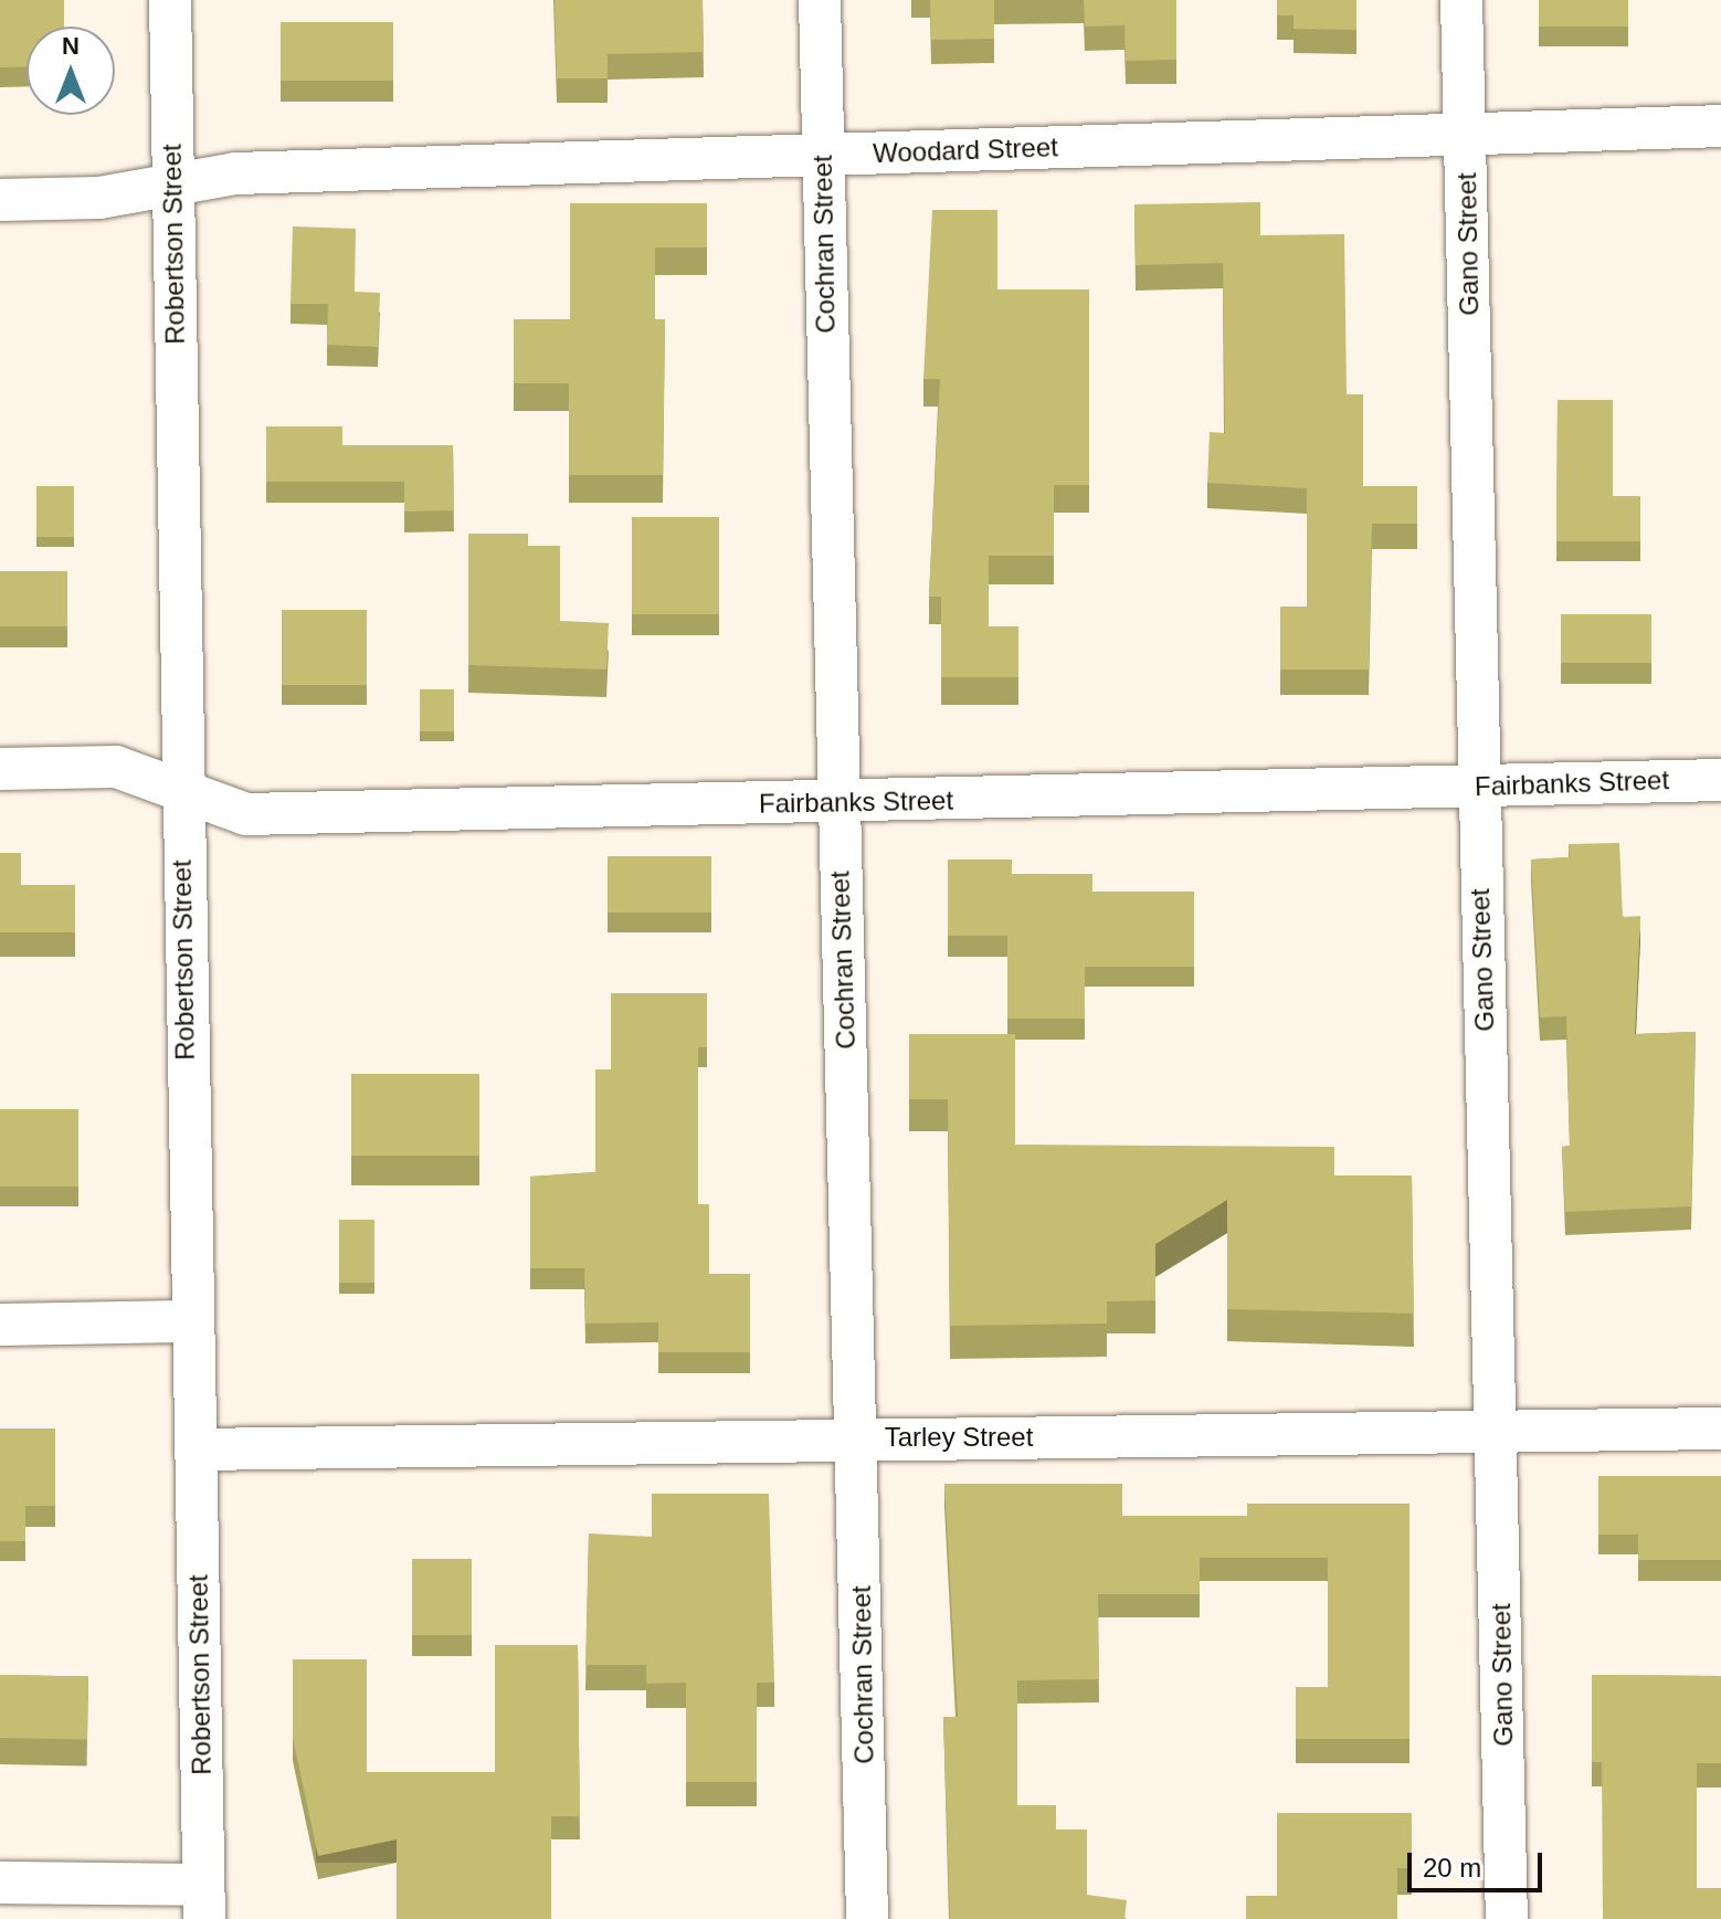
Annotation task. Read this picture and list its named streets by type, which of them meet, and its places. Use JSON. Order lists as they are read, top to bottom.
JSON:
{
  "streets": {
    "street": [
      "Woodard Street",
      "Robertson Street",
      "Cochran Street",
      "Gano Street",
      "Fairbanks Street",
      "Tarley Street"
    ]
  },
  "crossings": [
    ["Woodard Street", "Robertson Street"],
    ["Woodard Street", "Cochran Street"],
    ["Woodard Street", "Gano Street"],
    ["Robertson Street", "Fairbanks Street"],
    ["Robertson Street", "Tarley Street"],
    ["Cochran Street", "Fairbanks Street"],
    ["Cochran Street", "Tarley Street"],
    ["Gano Street", "Fairbanks Street"],
    ["Gano Street", "Tarley Street"]
  ],
  "scale_bar": "20 m",
  "north": "top"
}
